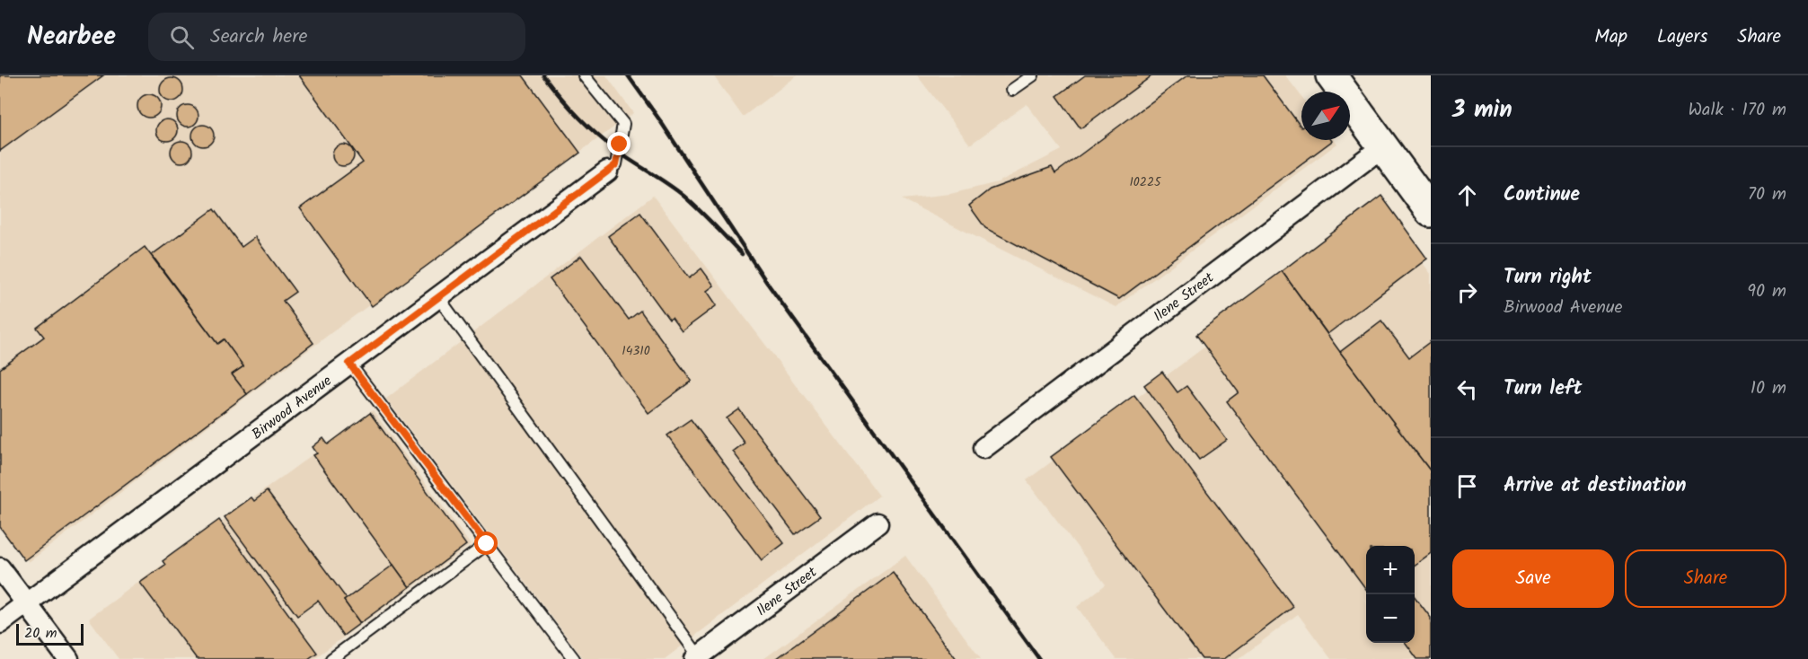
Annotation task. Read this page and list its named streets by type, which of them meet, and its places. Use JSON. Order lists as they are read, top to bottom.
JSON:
{
  "streets": {
    "street": ["Ilene Street", "Birwood Avenue"]
  },
  "house_numbers": ["10225", "14310"],
  "scale_bar": "20 m",
  "north": "top right",
  "page": {
    "header": "Nearbee",
    "search": "Search here",
    "nav": ["Map", "Layers", "Share"],
    "heading": ["3 min", "Walk · 170 m"],
    "list": [
      ["Continue", "70 m"],
      ["Turn right", "Birwood Avenue", "90 m"],
      ["Turn left", "10 m"],
      "Arrive at destination"
    ],
    "buttons": ["Save", "Share"],
    "map_buttons": ["+", "−"],
    "scale": "20 m"
  }
}
